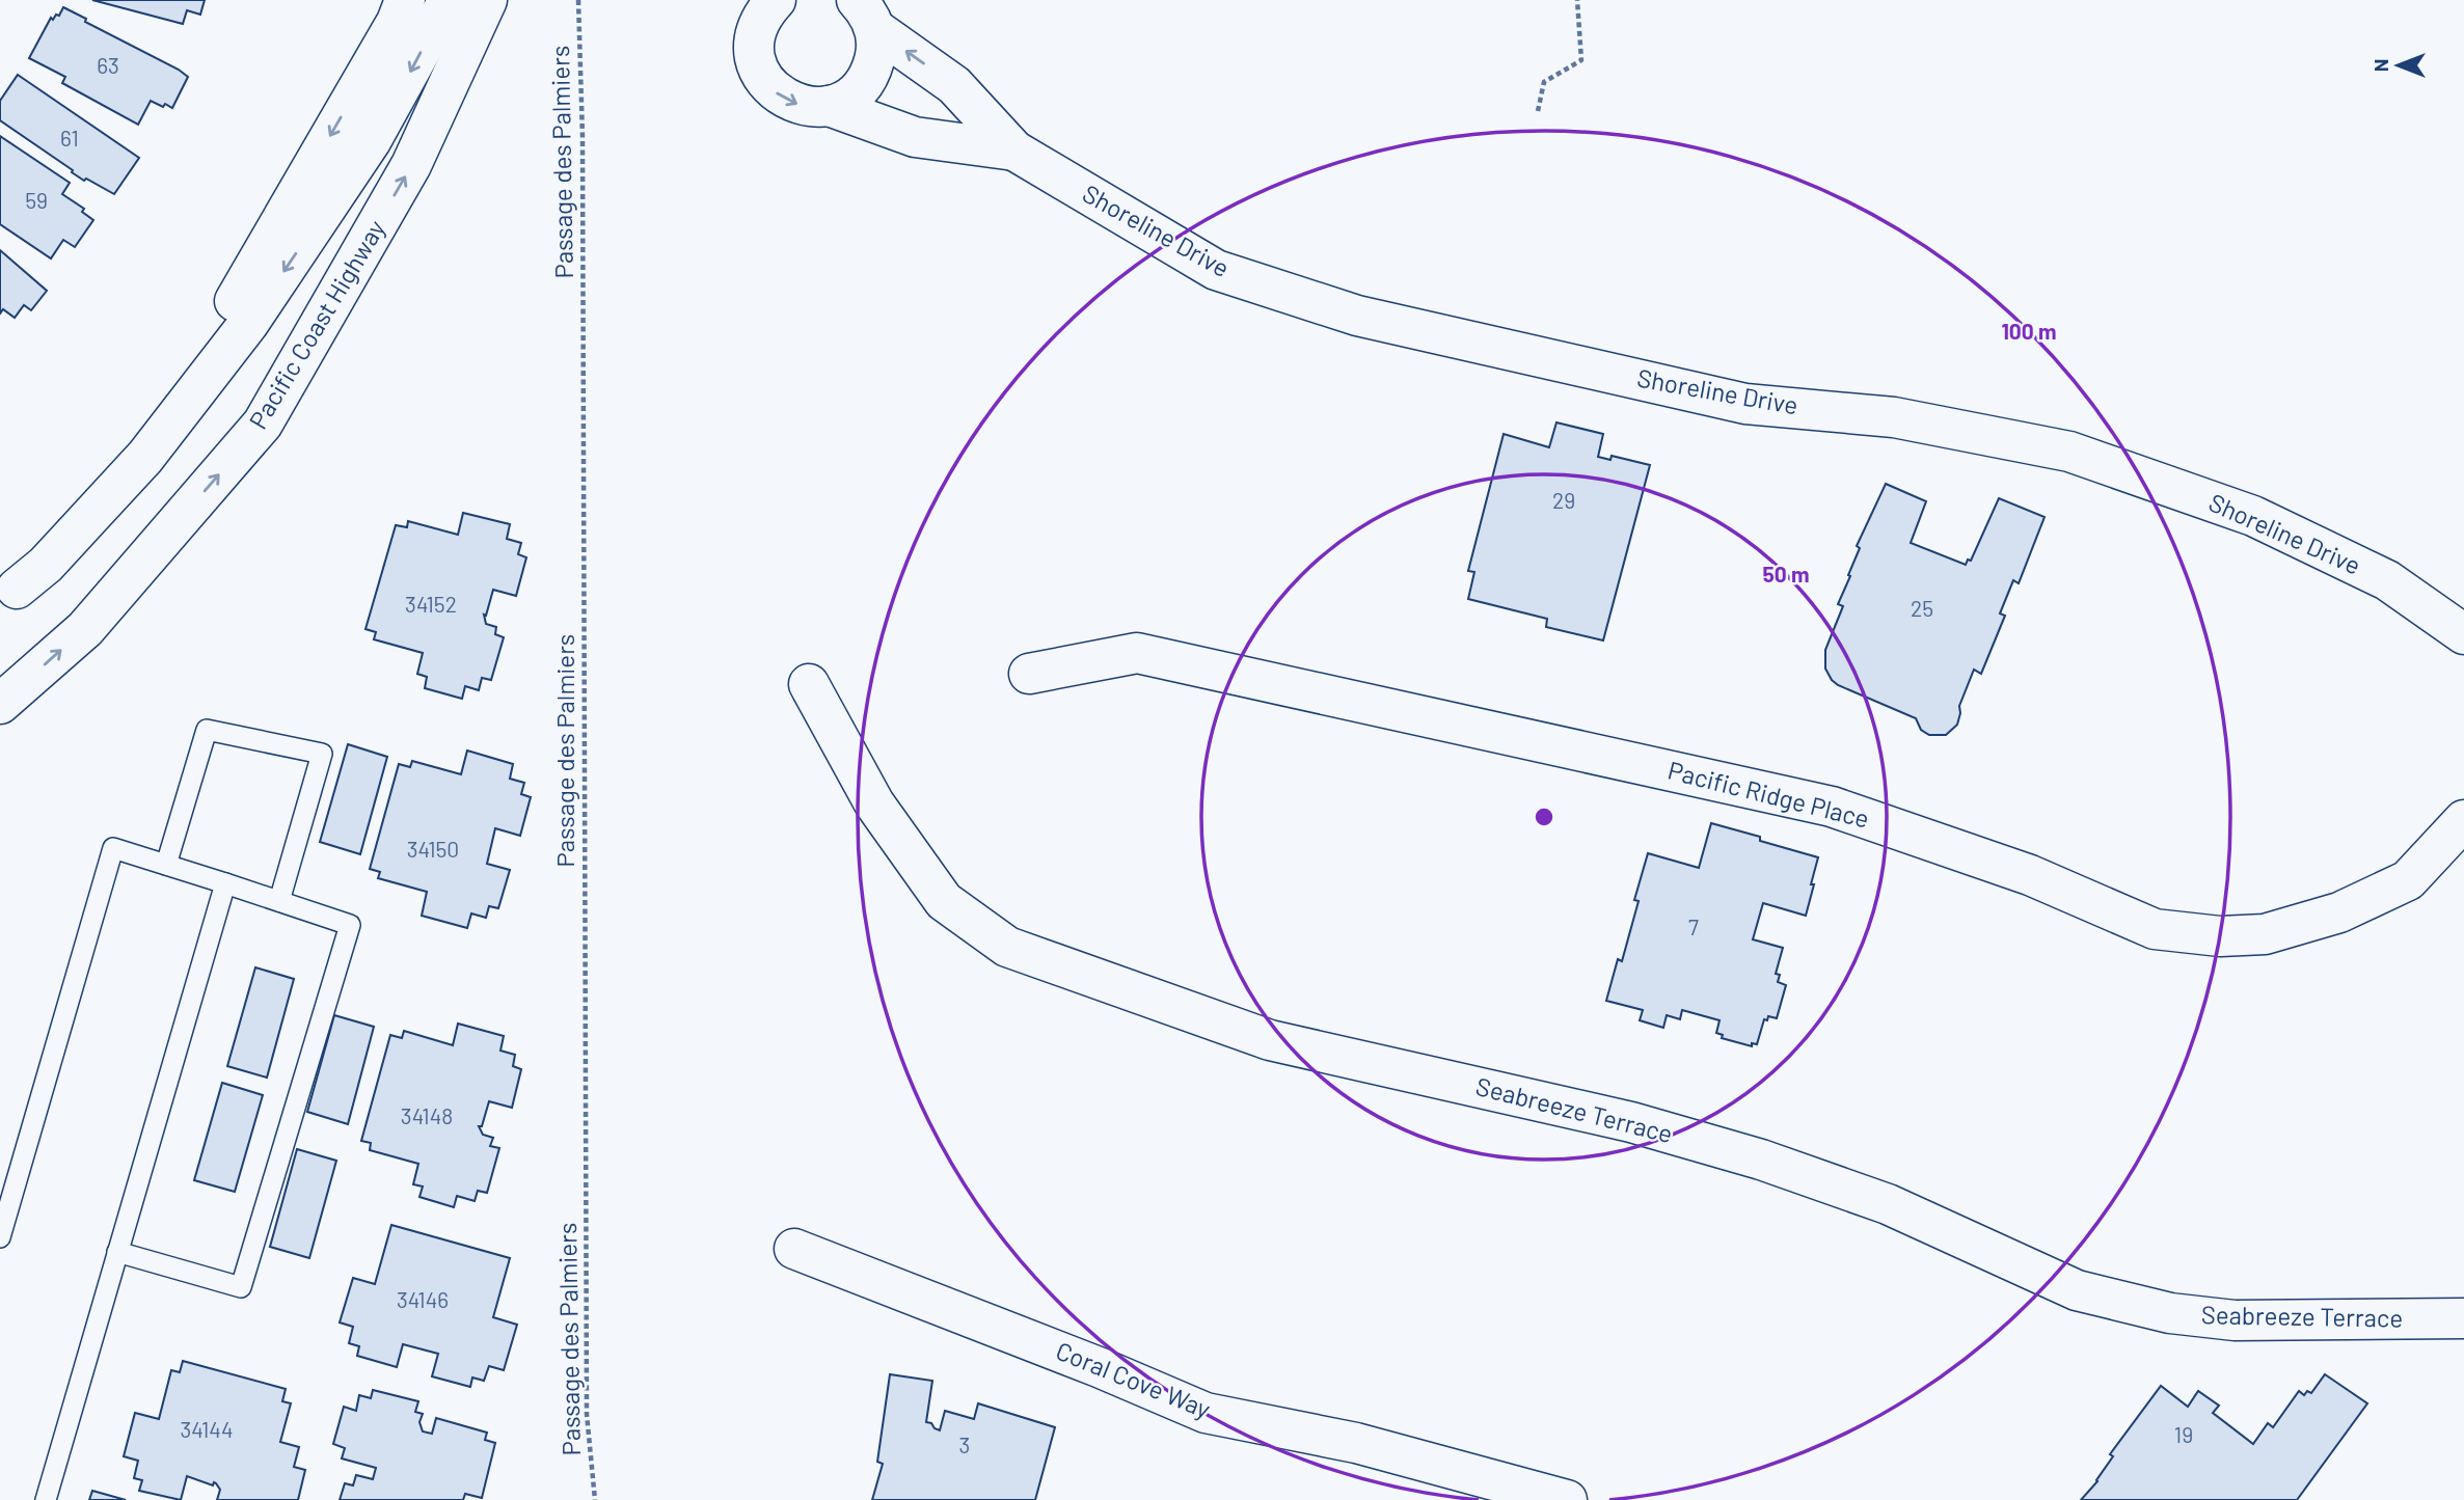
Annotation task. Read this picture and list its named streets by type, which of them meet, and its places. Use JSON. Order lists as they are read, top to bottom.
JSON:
{
  "streets": {
    "main road": [
      "Shoreline Drive",
      "Pacific Coast Highway",
      "Pacific Ridge Place",
      "Seabreeze Terrace",
      "Coral Cove Way"
    ],
    "path": ["Passage des Palmiers"]
  },
  "house_numbers": [
    "63",
    "61",
    "59",
    "29",
    "34152",
    "25",
    "34150",
    "7",
    "34148",
    "34146",
    "34144",
    "19",
    "3"
  ],
  "north": "left",
  "rings": ["100 m", "50 m"]
}
